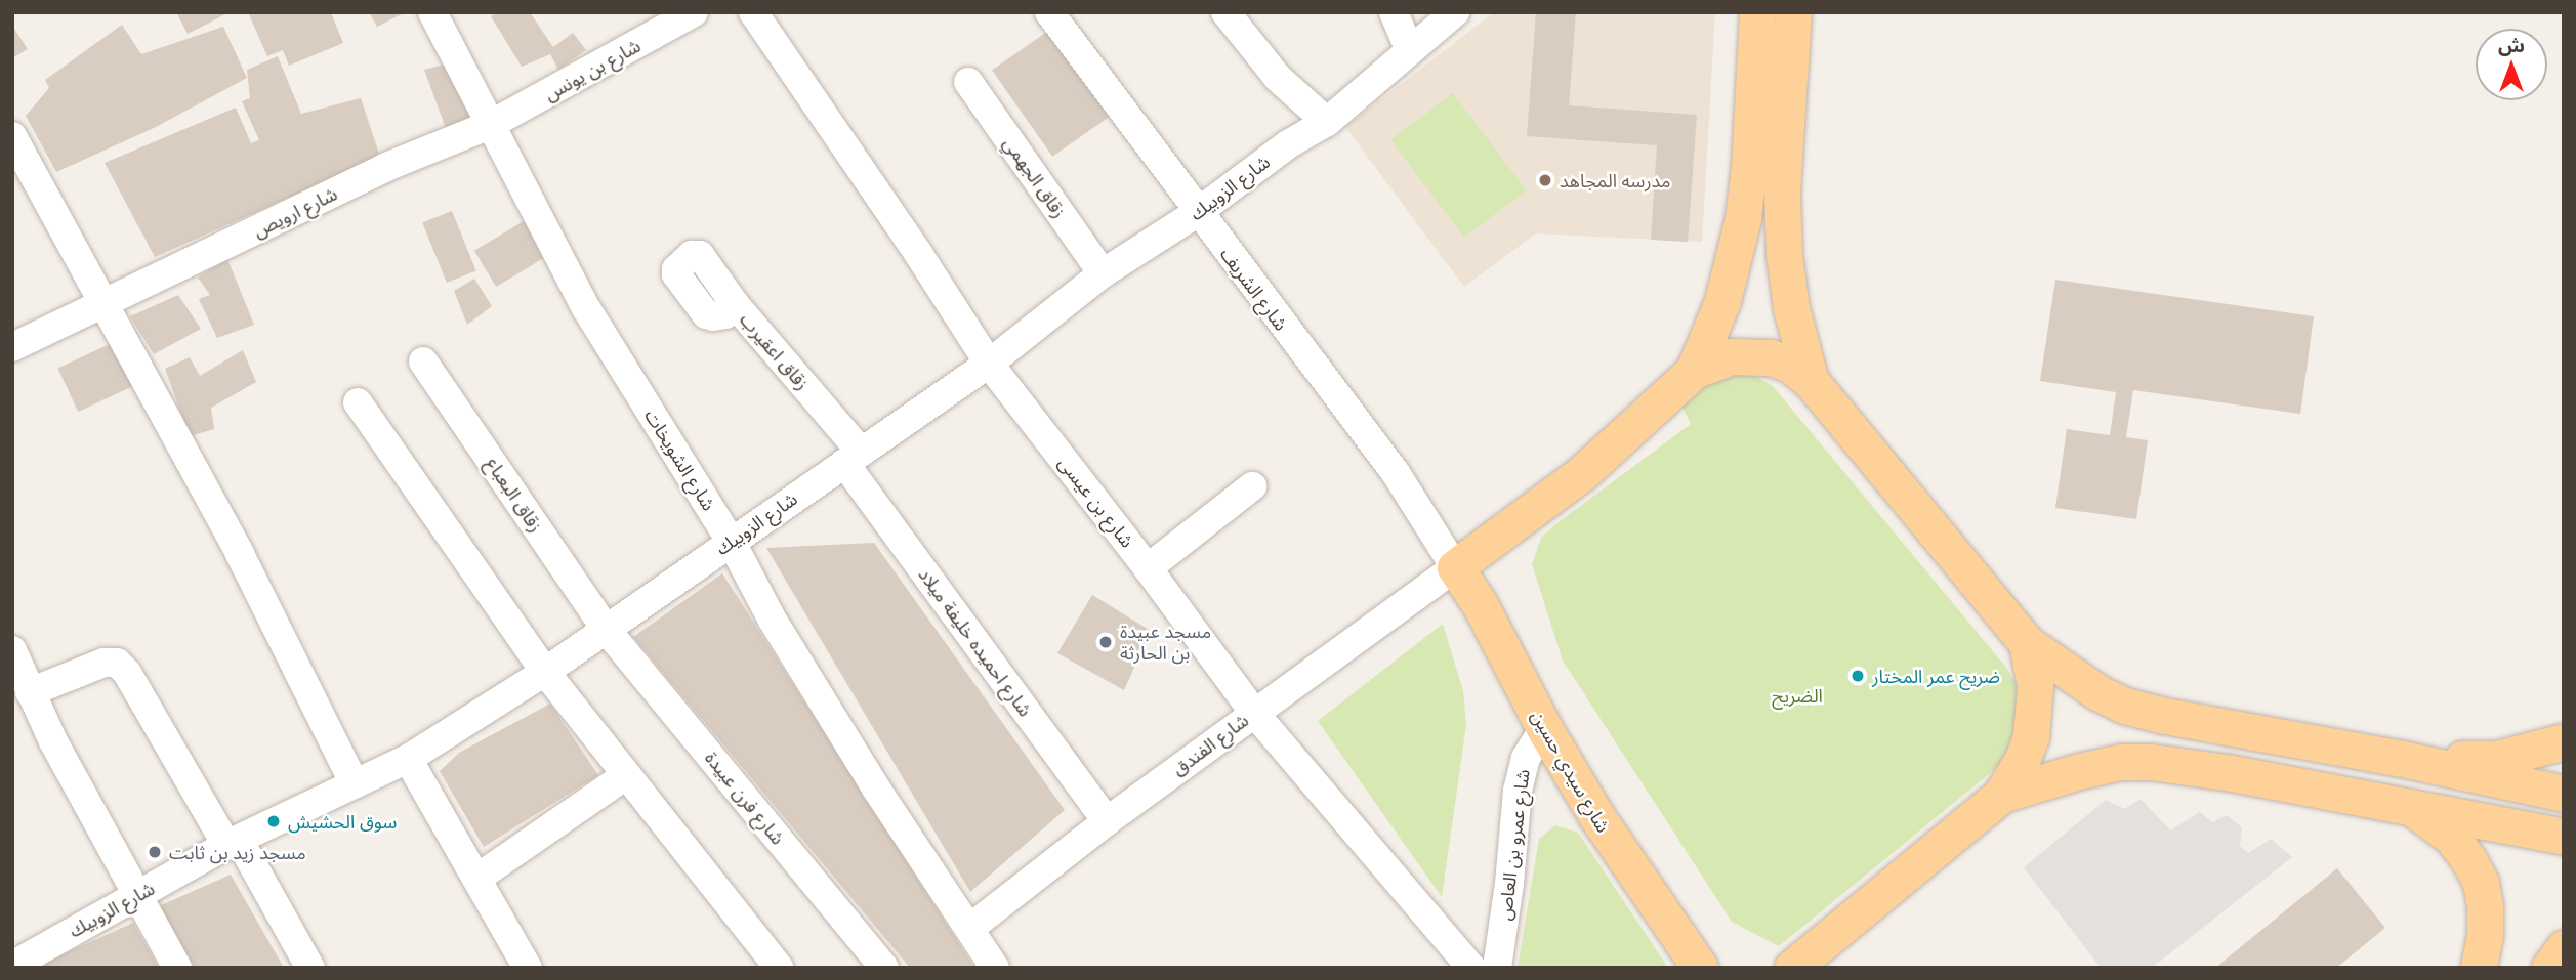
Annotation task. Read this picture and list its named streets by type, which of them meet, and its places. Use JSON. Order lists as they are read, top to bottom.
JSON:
{
  "streets": {
    "main road": ["شارع سيدي حسين"],
    "street": [
      "شارع بن يونس",
      "زقاق الجهمي",
      "شارع الزوبيك",
      "شارع ارويص",
      "شارع الشريف",
      "زقاق اعقيرب",
      "شارع الشويخات",
      "زقاق البعباع",
      "شارع بن عيسى",
      "شارع احميده خليفة ميلاد",
      "شارع الفندق",
      "شارع فرن عبيدة",
      "شارع عمرو بن العاص"
    ]
  },
  "crossings": [
    ["شارع بن يونس", "شارع ارويص"],
    ["شارع بن يونس", "شارع الشويخات"],
    ["زقاق الجهمي", "شارع الزوبيك"],
    ["شارع الزوبيك", "شارع الشريف"],
    ["شارع الزوبيك", "زقاق اعقيرب"],
    ["شارع الزوبيك", "شارع الشويخات"],
    ["شارع الزوبيك", "زقاق البعباع"],
    ["شارع الزوبيك", "شارع بن عيسى"],
    ["شارع الزوبيك", "شارع احميده خليفة ميلاد"],
    ["شارع الزوبيك", "شارع فرن عبيدة"],
    ["شارع ارويص", "شارع الشويخات"],
    ["شارع الشريف", "شارع الفندق"],
    ["شارع الشريف", "شارع سيدي حسين"],
    ["زقاق اعقيرب", "شارع احميده خليفة ميلاد"],
    ["شارع الشويخات", "شارع الفندق"],
    ["زقاق البعباع", "شارع فرن عبيدة"],
    ["شارع بن عيسى", "شارع الفندق"],
    ["شارع احميده خليفة ميلاد", "شارع الفندق"],
    ["شارع الفندق", "شارع سيدي حسين"],
    ["شارع سيدي حسين", "شارع عمرو بن العاص"]
  ],
  "parks": ["الضريح"],
  "places": [
    "مدرسه المجاهد",
    "مسجد عبيدة بن الحارثة",
    "ضريح عمر المختار",
    "سوق الحشيش",
    "مسجد زيد بن ثابت"
  ],
  "north": "top"
}
